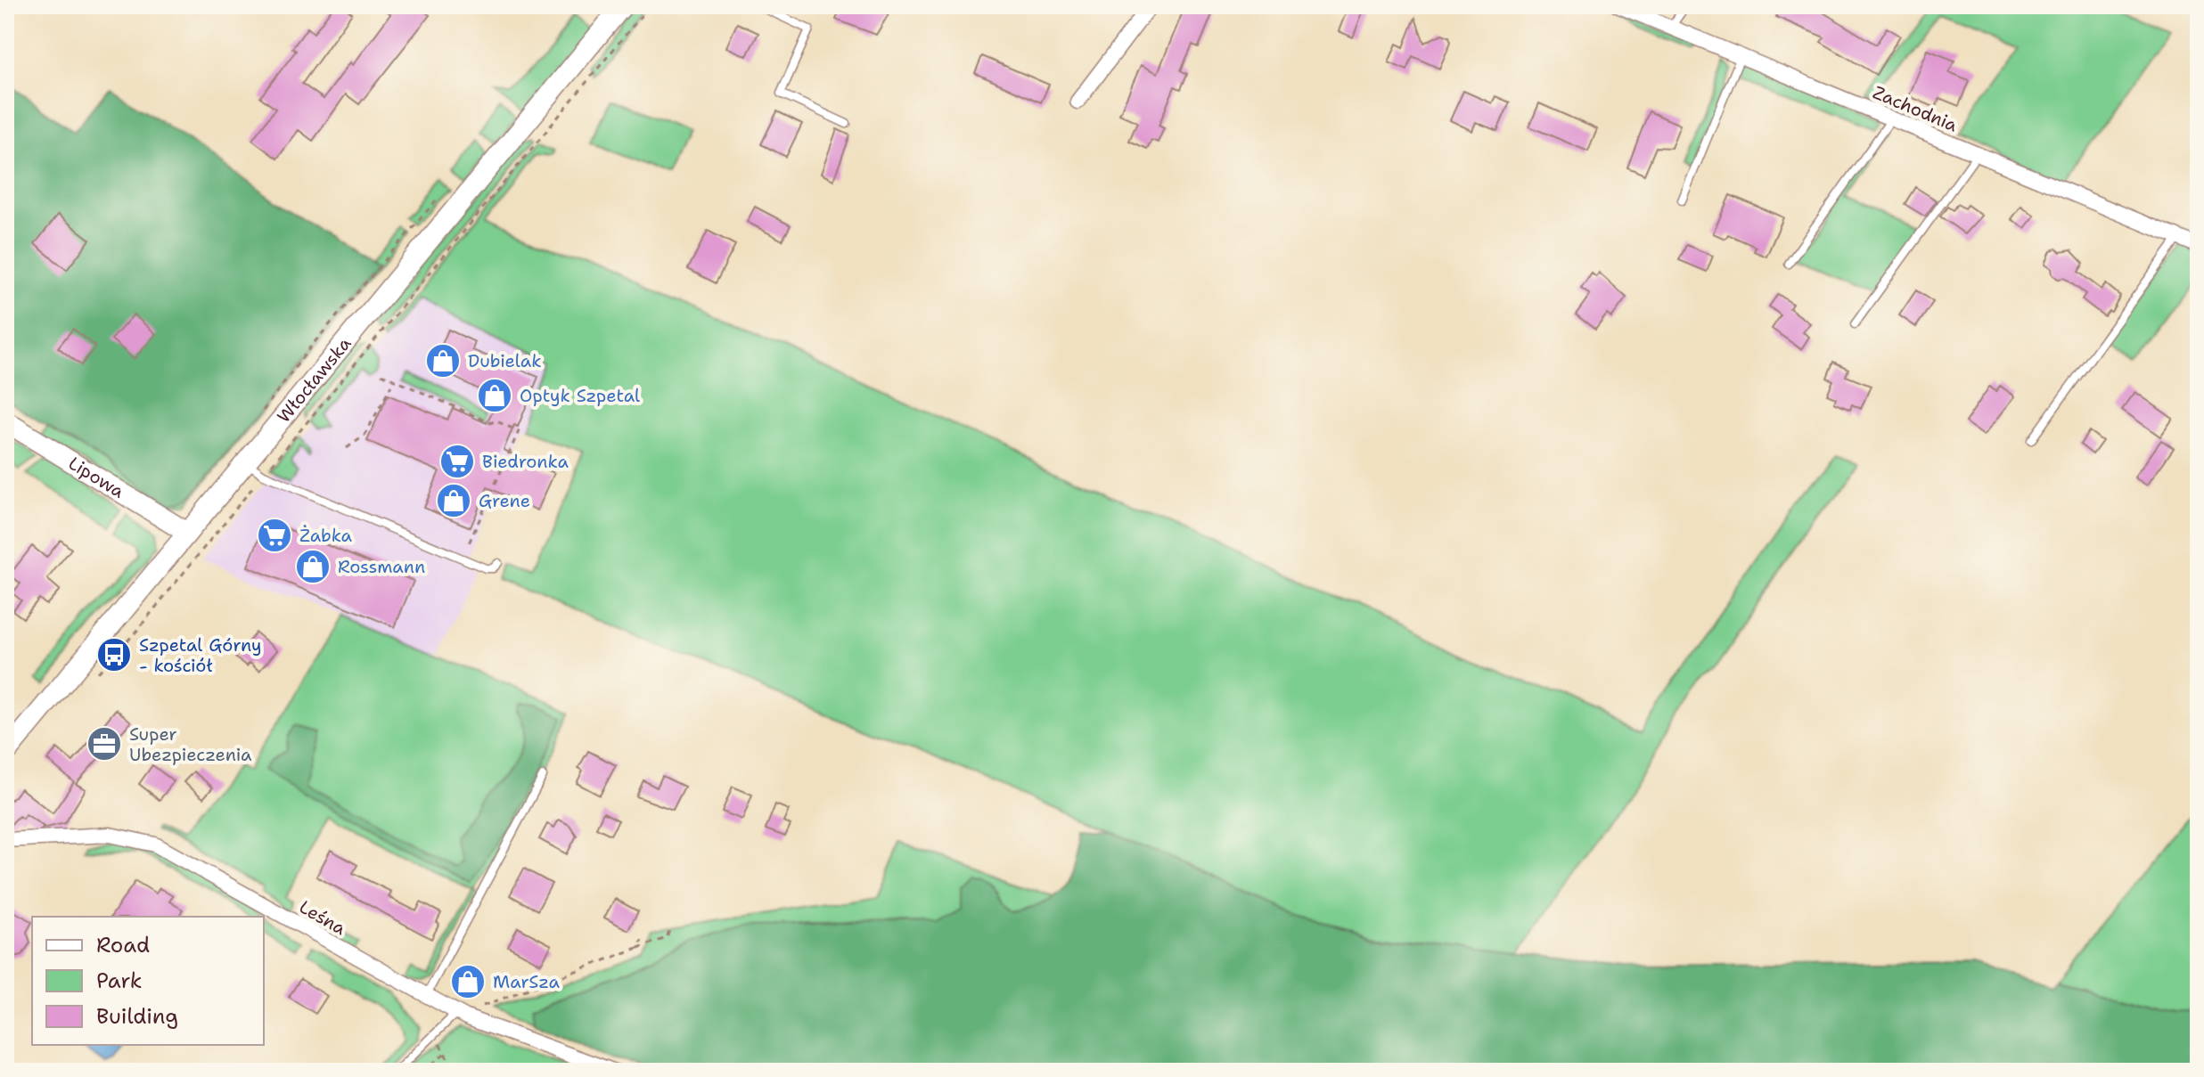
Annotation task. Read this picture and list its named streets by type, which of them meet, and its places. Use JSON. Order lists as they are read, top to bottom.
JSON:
{
  "streets": {
    "main road": ["Włocławska", "Lipowa"],
    "street": ["Zachodnia", "Leśna"]
  },
  "crossings": [
    ["Włocławska", "Lipowa"]
  ],
  "places": {
    "shop": [
      "Dubielak",
      "Optyk Szpetal",
      "Grene",
      "Rossmann",
      "MarSza"
    ],
    "supermarket": ["Biedronka", "Żabka"],
    "bus stop": ["Szpetal Górny - kościół"],
    "office": ["Super Ubezpieczenia"]
  },
  "legend": ["Road", "Park", "Building"]
}
